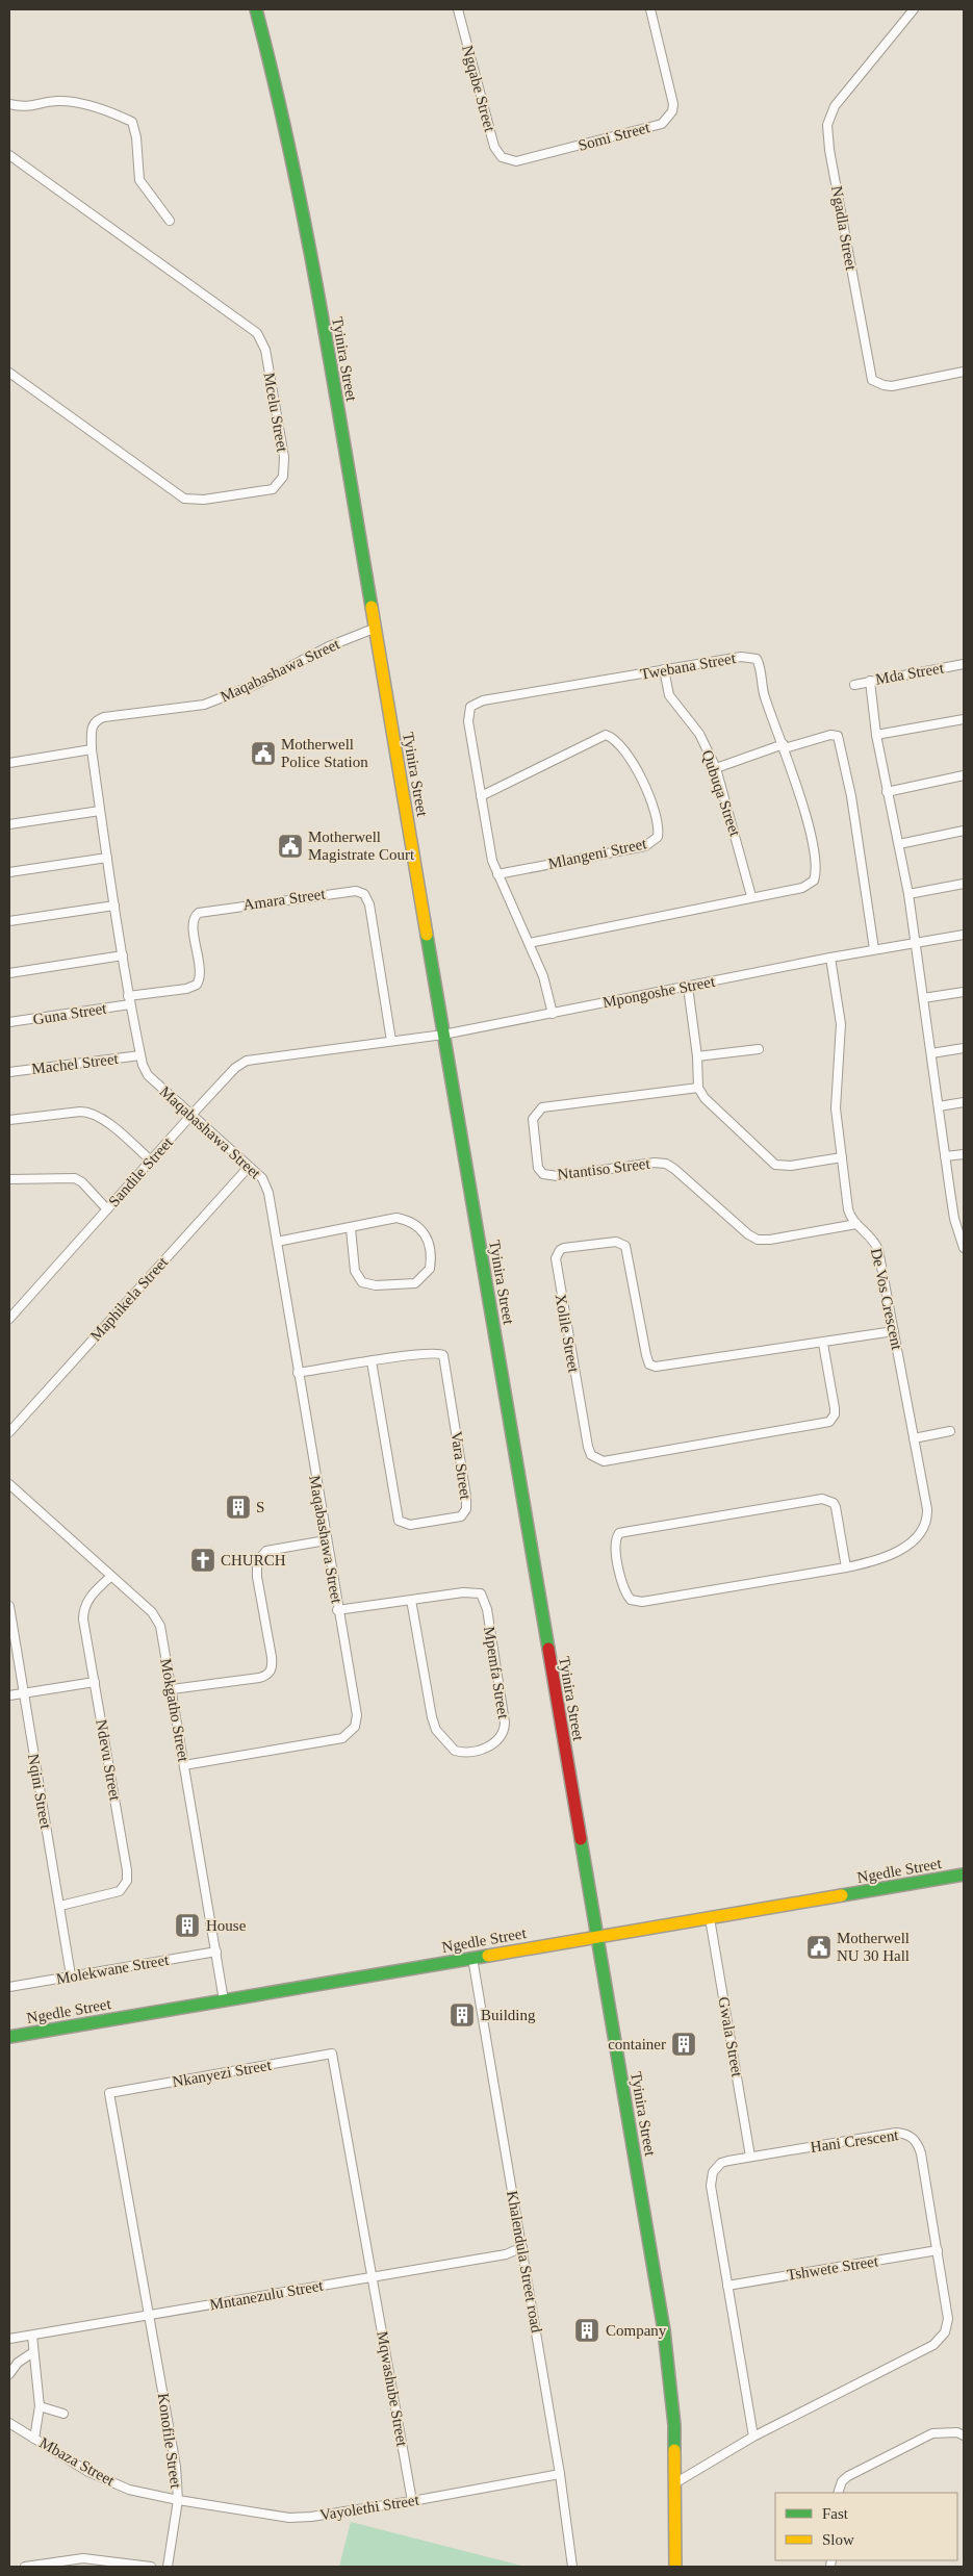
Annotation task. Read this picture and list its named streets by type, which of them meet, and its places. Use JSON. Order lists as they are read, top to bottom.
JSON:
{
  "streets": {
    "street": [
      "Ngqabe Street",
      "Somi Street",
      "Ngadla Street",
      "Tyinira Street",
      "Mcelu Street",
      "Twebana Street",
      "Maqabashawa Street",
      "Mda Street",
      "Qubuqa Street",
      "Mlangeni Street",
      "Amara Street",
      "Mpongoshe Street",
      "Guna Street",
      "Machel Street",
      "Ntantiso Street",
      "Sandile Street",
      "Maphikela Street",
      "De Vos Crescent",
      "Xolile Street",
      "Vara Street",
      "Mpemfa Street",
      "Mokgatho Street",
      "Ndevu Street",
      "Nqini Street",
      "Ngedle Street",
      "Molekwane Street",
      "Gwala Street",
      "Nkanyezi Street",
      "Hani Crescent",
      "Khalendula Street road",
      "Tshwete Street",
      "Mntanezulu Street",
      "Mqwashube Street",
      "Konofile Street",
      "Mbaza Street",
      "Vayolethi Street"
    ]
  },
  "crossings": [
    ["Ngqabe Street", "Somi Street"],
    ["Tyinira Street", "Maqabashawa Street"],
    ["Tyinira Street", "Mpongoshe Street"],
    ["Tyinira Street", "Sandile Street"],
    ["Tyinira Street", "Ngedle Street"],
    ["Tyinira Street", "Hani Crescent"],
    ["Twebana Street", "Qubuqa Street"],
    ["Twebana Street", "Mlangeni Street"],
    ["Twebana Street", "Mpongoshe Street"],
    ["Maqabashawa Street", "Amara Street"],
    ["Maqabashawa Street", "Guna Street"],
    ["Maqabashawa Street", "Machel Street"],
    ["Maqabashawa Street", "Sandile Street"],
    ["Maqabashawa Street", "Maphikela Street"],
    ["Maqabashawa Street", "Vara Street"],
    ["Maqabashawa Street", "Mpemfa Street"],
    ["Maqabashawa Street", "Mokgatho Street"],
    ["Amara Street", "Guna Street"],
    ["Amara Street", "Sandile Street"],
    ["Mpongoshe Street", "Sandile Street"],
    ["Mpongoshe Street", "De Vos Crescent"],
    ["Ntantiso Street", "De Vos Crescent"],
    ["De Vos Crescent", "Xolile Street"],
    ["Mokgatho Street", "Ndevu Street"],
    ["Mokgatho Street", "Ngedle Street"],
    ["Mokgatho Street", "Molekwane Street"],
    ["Ndevu Street", "Nqini Street"],
    ["Nqini Street", "Molekwane Street"],
    ["Ngedle Street", "Gwala Street"],
    ["Ngedle Street", "Khalendula Street road"],
    ["Gwala Street", "Hani Crescent"],
    ["Nkanyezi Street", "Mntanezulu Street"],
    ["Nkanyezi Street", "Mqwashube Street"],
    ["Nkanyezi Street", "Konofile Street"],
    ["Hani Crescent", "Tshwete Street"],
    ["Khalendula Street road", "Mntanezulu Street"],
    ["Khalendula Street road", "Vayolethi Street"],
    ["Mntanezulu Street", "Mqwashube Street"],
    ["Mntanezulu Street", "Konofile Street"],
    ["Mqwashube Street", "Vayolethi Street"],
    ["Konofile Street", "Mbaza Street"],
    ["Konofile Street", "Vayolethi Street"],
    ["Mbaza Street", "Vayolethi Street"]
  ],
  "places": {
    "public building": ["Motherwell Police Station", "Motherwell Magistrate Court", "Motherwell NU 30 Hall"],
    "building": [
      "S",
      "House",
      "Building",
      "container",
      "Company"
    ],
    "church": ["CHURCH"]
  },
  "legend": ["Fast", "Slow"]
}
